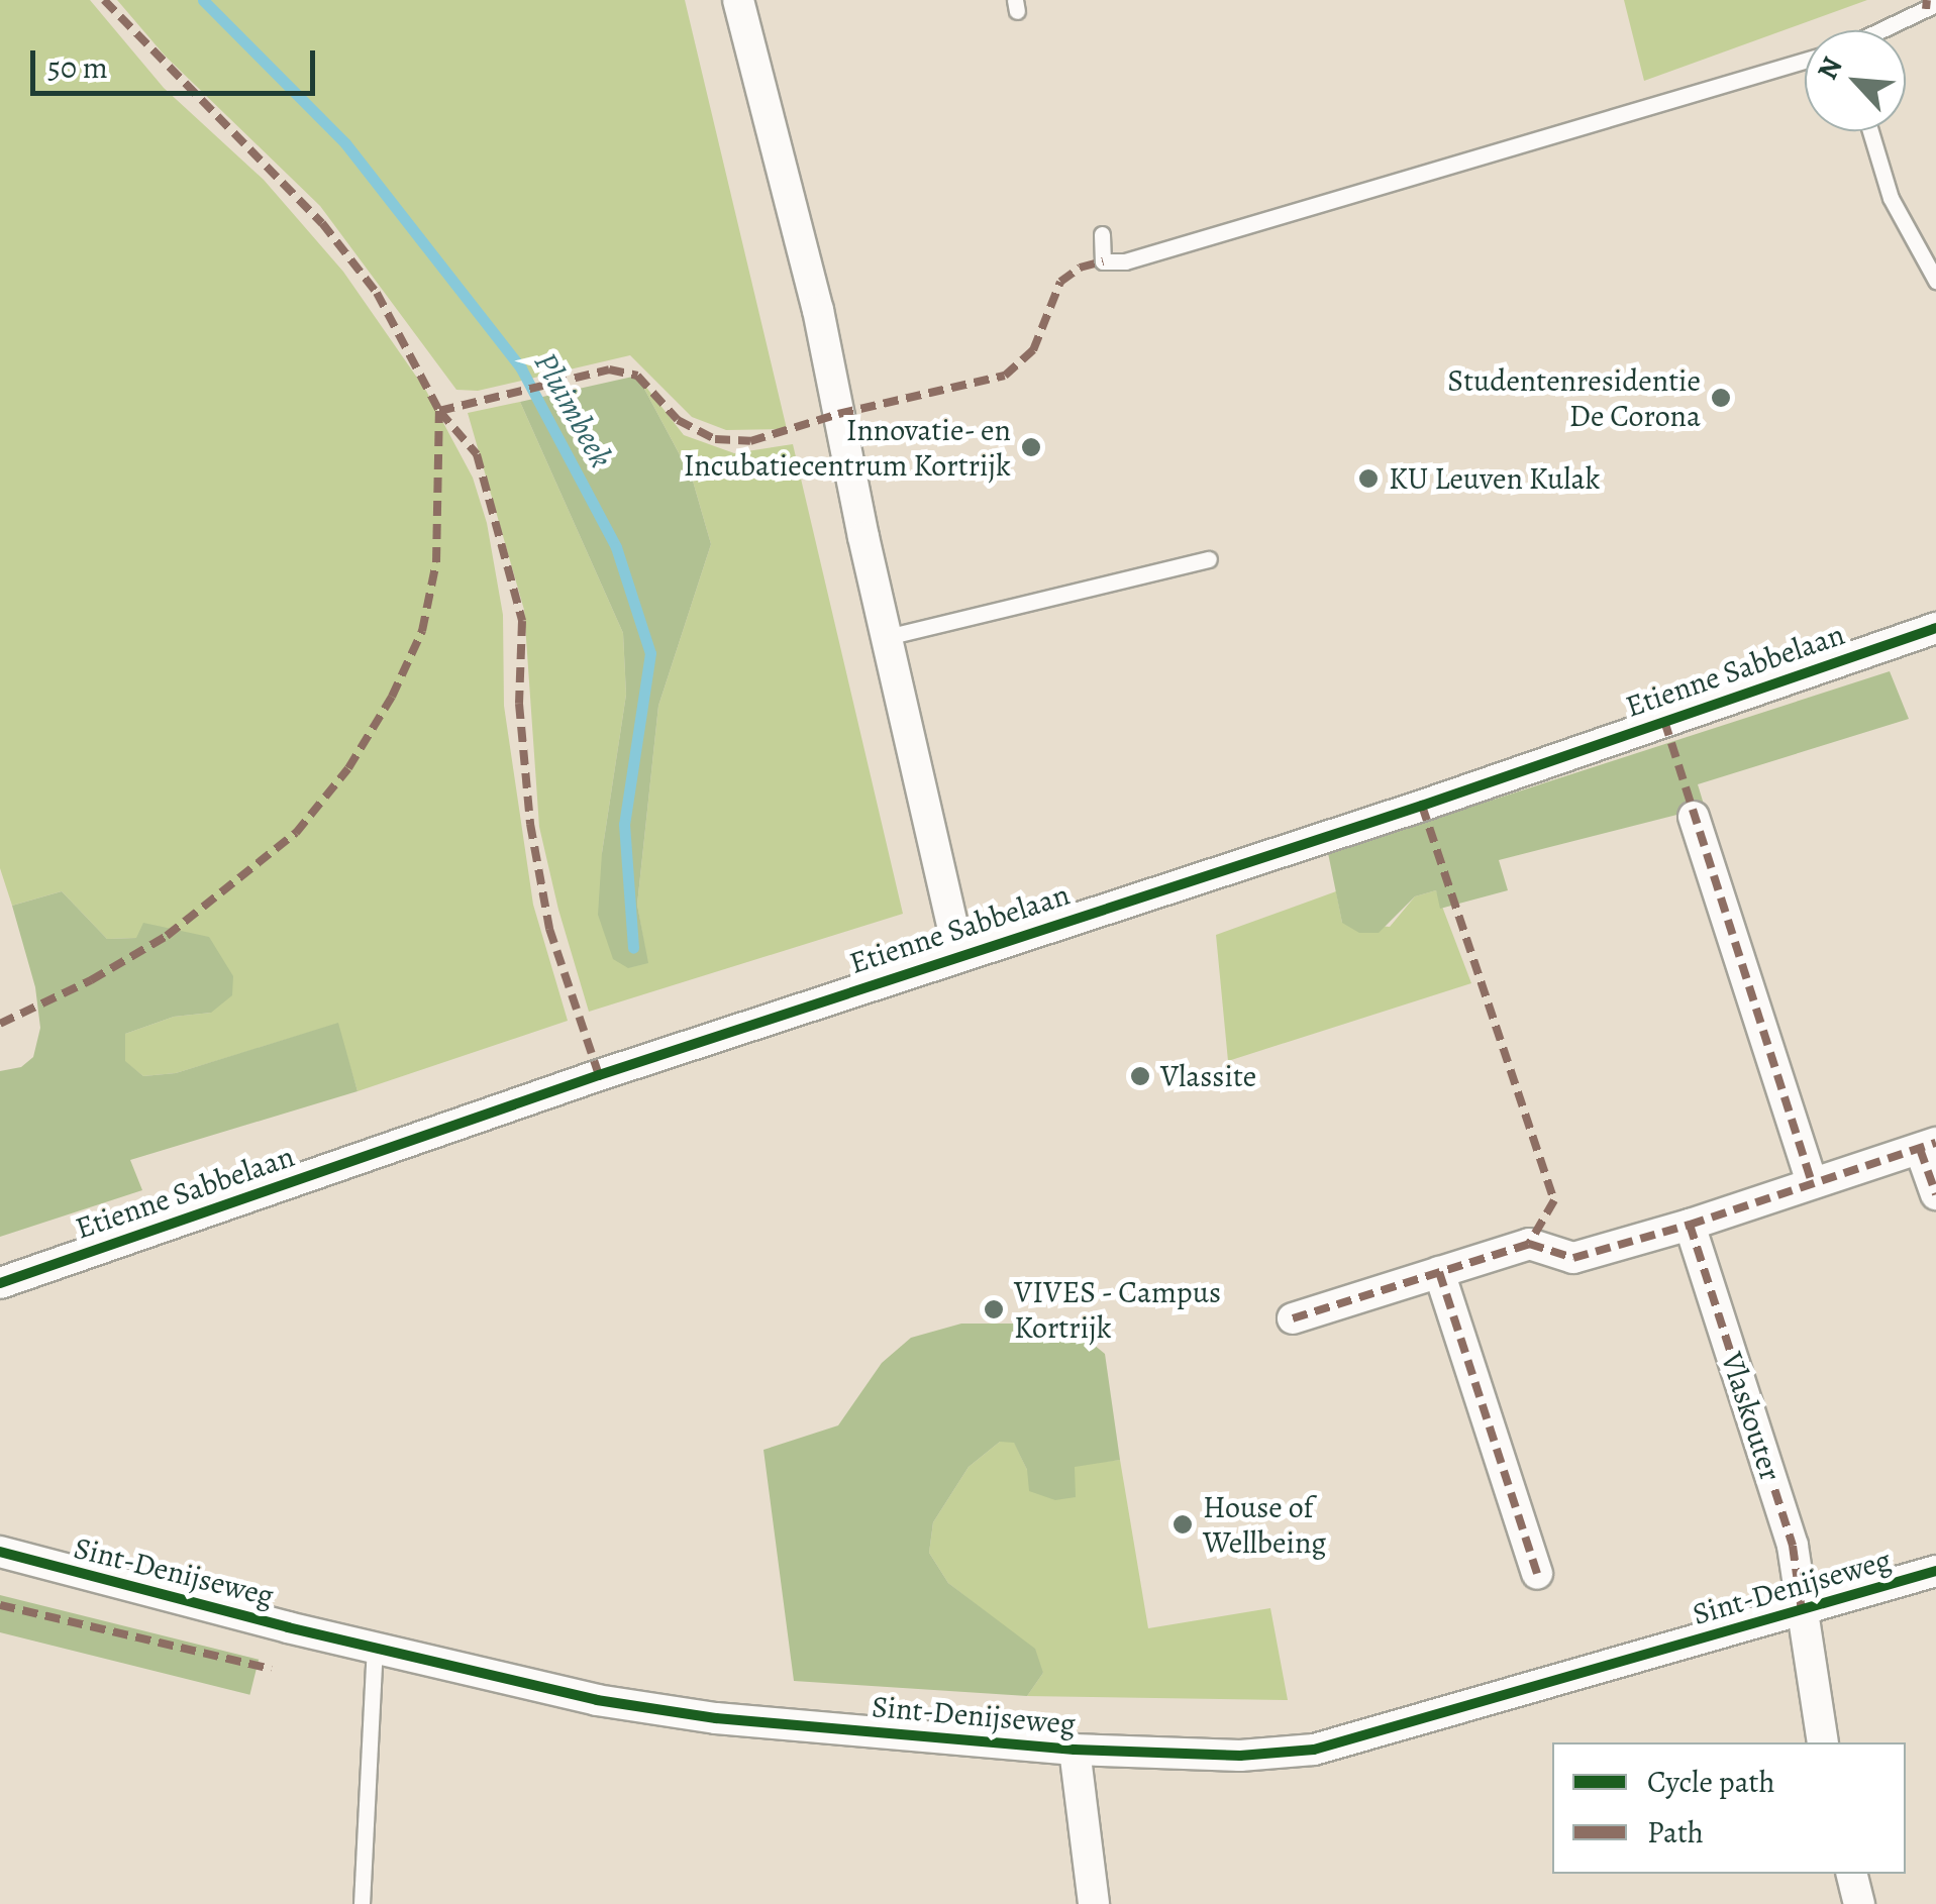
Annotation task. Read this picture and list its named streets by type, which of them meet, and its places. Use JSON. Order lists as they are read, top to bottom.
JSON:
{
  "streets": {
    "street": ["Etienne Sabbelaan", "Vlaskouter", "Sint-Denijseweg"]
  },
  "crossings": [
    ["Vlaskouter", "Sint-Denijseweg"]
  ],
  "water": ["Pluimbeek"],
  "places": [
    "Studentenresidentie De Corona",
    "Innovatie- en Incubatiecentrum Kortrijk",
    "KU Leuven Kulak",
    "Vlassite",
    "VIVES - Campus Kortrijk",
    "House of Wellbeing"
  ],
  "legend": ["Cycle path", "Path"],
  "scale_bar": "50 m",
  "north": "top left"
}
